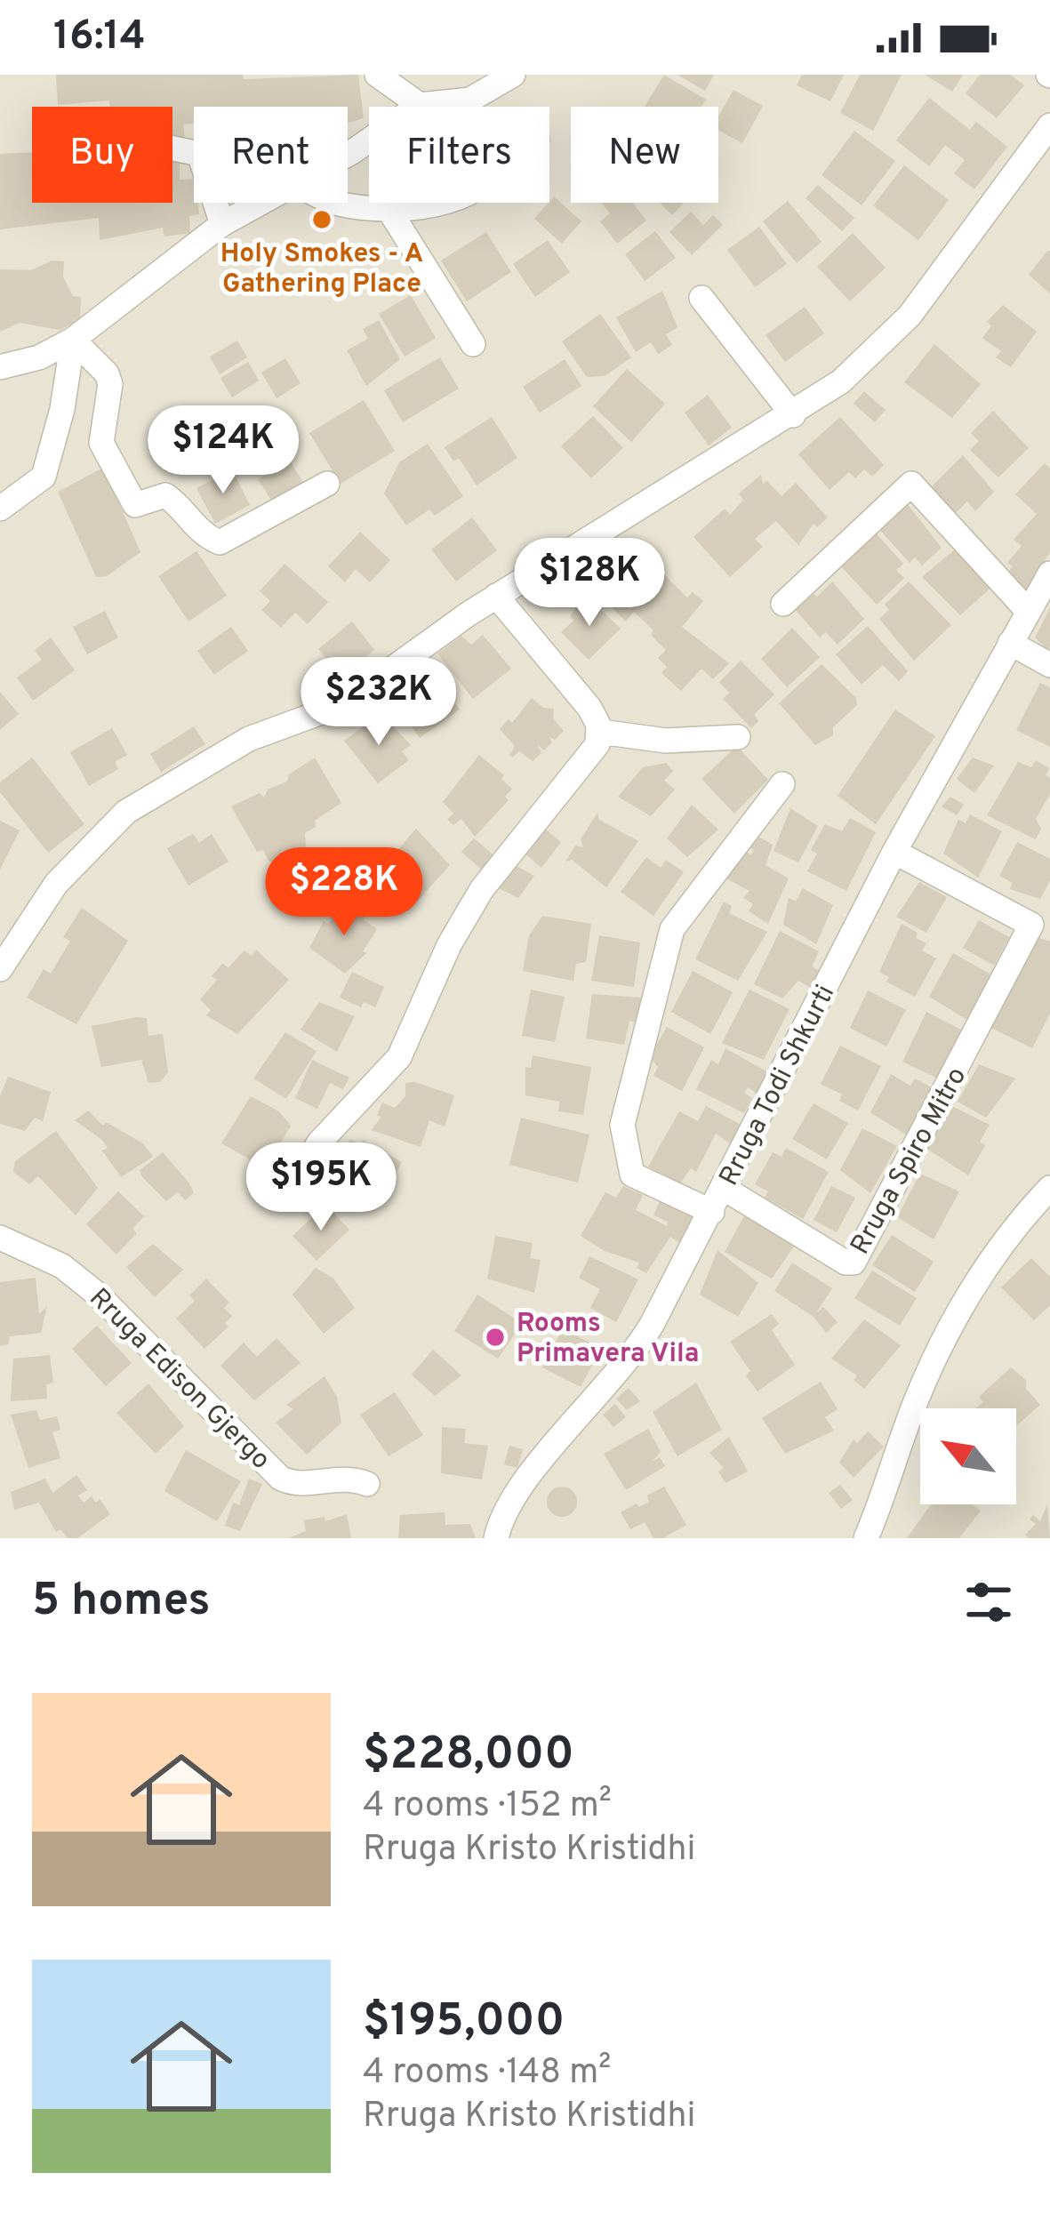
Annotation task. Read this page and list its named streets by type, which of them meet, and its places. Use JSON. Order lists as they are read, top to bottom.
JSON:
{
  "streets": {
    "street": ["Rruga Todi Shkurti", "Rruga Spiro Mitro", "Rruga Edison Gjergo"]
  },
  "crossings": [
    ["Rruga Todi Shkurti", "Rruga Spiro Mitro"]
  ],
  "places": ["Holy Smokes - A Gathering Place", "Rooms Primavera Vila"],
  "north": "top left",
  "page": {
    "status": "16:14",
    "chip": [
      "Buy",
      "Rent",
      "Filters",
      "New"
    ],
    "price": [
      "$124K",
      "$128K",
      "$232K",
      "$228K",
      "$195K"
    ],
    "heading": "5 homes",
    "list": [
      {
        "name": "$228,000",
        "note": "4 rooms · 152 m² · Rruga Kristo Kristidhi"
      },
      {
        "name": "$195,000",
        "note": "4 rooms · 148 m² · Rruga Kristo Kristidhi"
      }
    ]
  }
}
